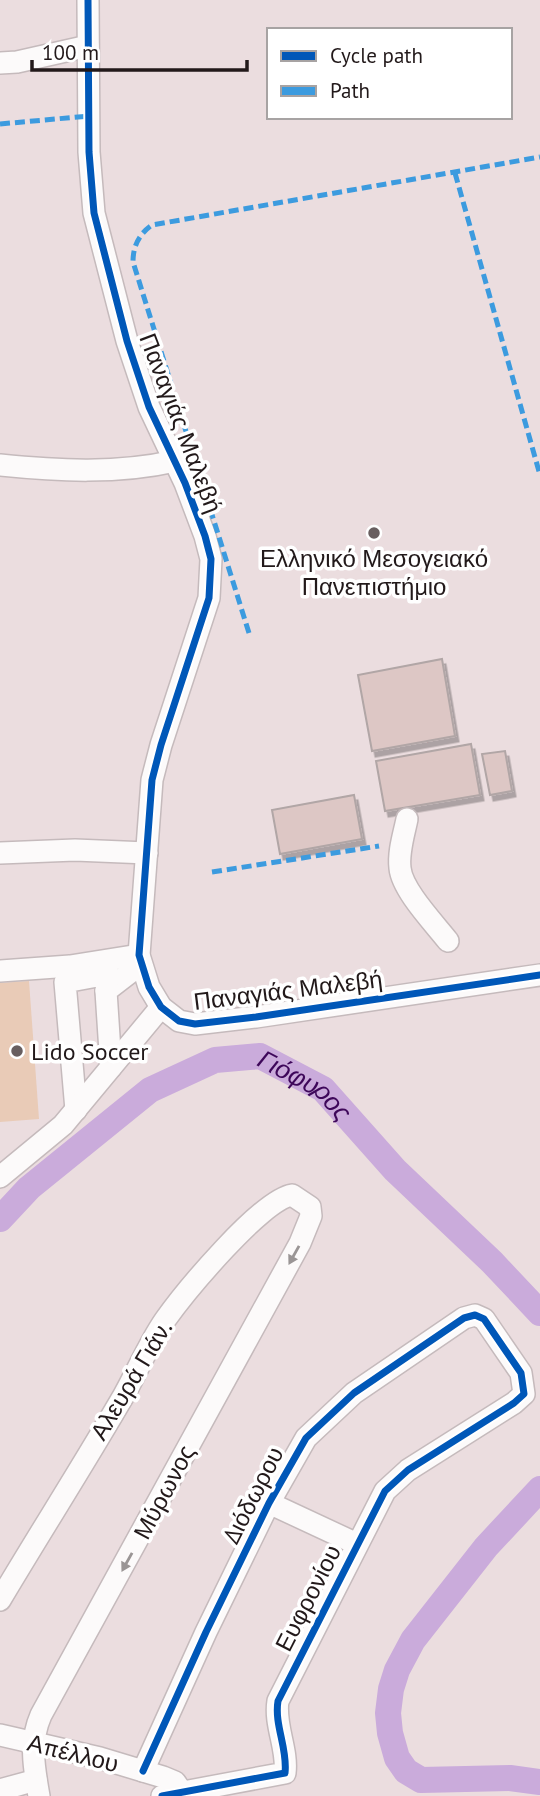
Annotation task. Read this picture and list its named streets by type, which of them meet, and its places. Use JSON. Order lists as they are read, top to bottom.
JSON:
{
  "streets": {
    "street": [
      "Παναγιάς Μαλεβή",
      "Αλευρά Γιάν.",
      "Μύρωνος",
      "Διόδωρου",
      "Ευφρονίου",
      "Απέλλου"
    ]
  },
  "crossings": [
    ["Αλευρά Γιάν.", "Μύρωνος"],
    ["Μύρωνος", "Απέλλου"],
    ["Διόδωρου", "Ευφρονίου"],
    ["Διόδωρου", "Απέλλου"],
    ["Ευφρονίου", "Απέλλου"]
  ],
  "one_way": ["Μύρωνος"],
  "water": ["Γιόφυρος"],
  "places": ["Ελληνικό Μεσογειακό Πανεπιστήμιο", "Lido Soccer"],
  "legend": ["Cycle path", "Path"],
  "scale_bar": "100 m"
}
